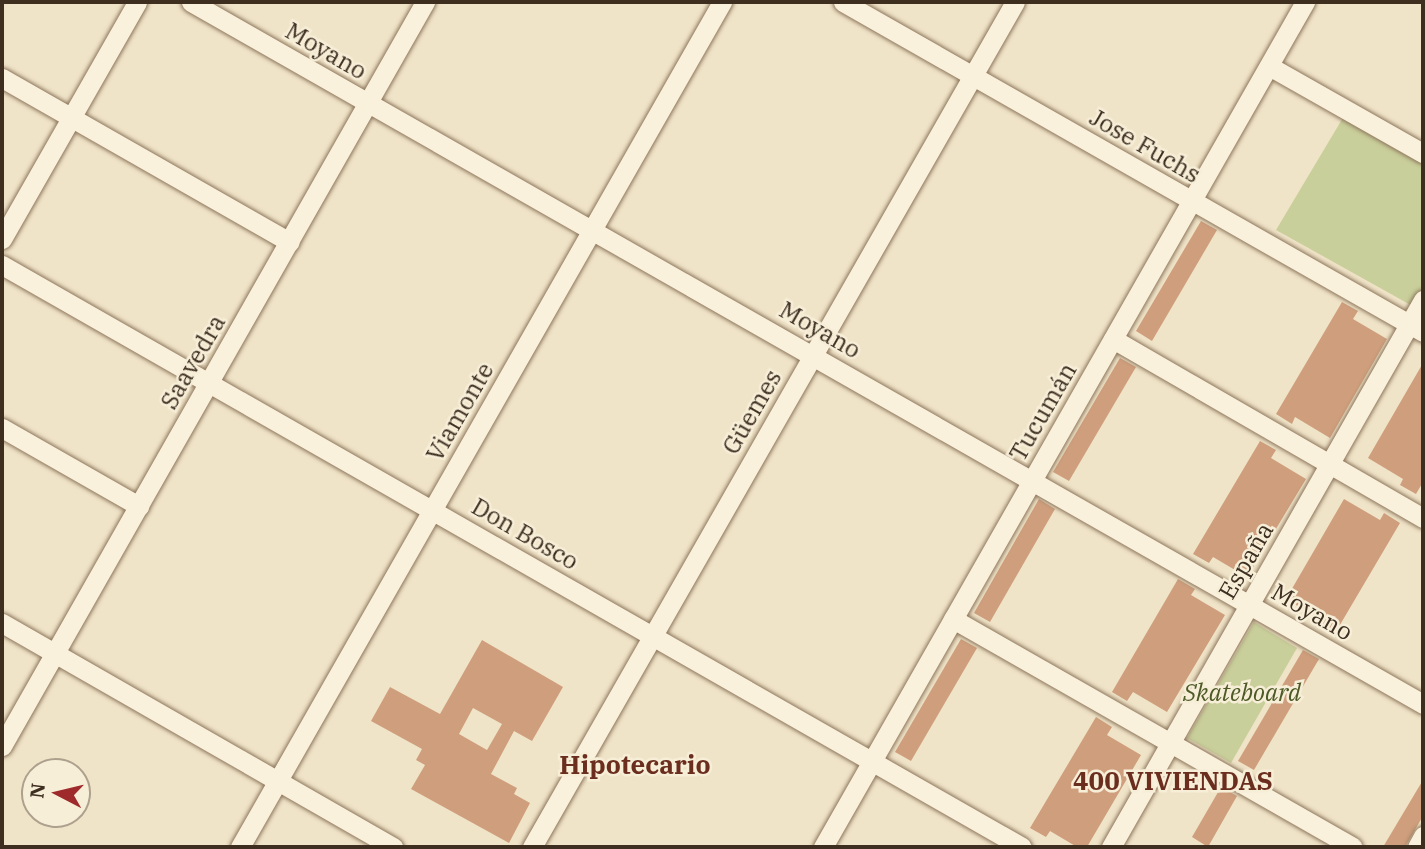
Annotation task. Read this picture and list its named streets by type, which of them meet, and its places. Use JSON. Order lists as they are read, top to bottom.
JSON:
{
  "streets": {
    "street": [
      "Moyano",
      "Jose Fuchs",
      "Saavedra",
      "Viamonte",
      "Güemes",
      "Tucumán",
      "Don Bosco",
      "España"
    ]
  },
  "crossings": [
    ["Moyano", "Saavedra"],
    ["Moyano", "Viamonte"],
    ["Moyano", "Güemes"],
    ["Moyano", "Tucumán"],
    ["Moyano", "España"],
    ["Jose Fuchs", "Güemes"],
    ["Jose Fuchs", "Tucumán"],
    ["Jose Fuchs", "España"],
    ["Saavedra", "Don Bosco"],
    ["Viamonte", "Don Bosco"],
    ["Güemes", "Don Bosco"],
    ["Tucumán", "Don Bosco"]
  ],
  "districts": ["Hipotecario", "400 VIVIENDAS"],
  "parks": ["Skateboard"],
  "north": "left"
}
